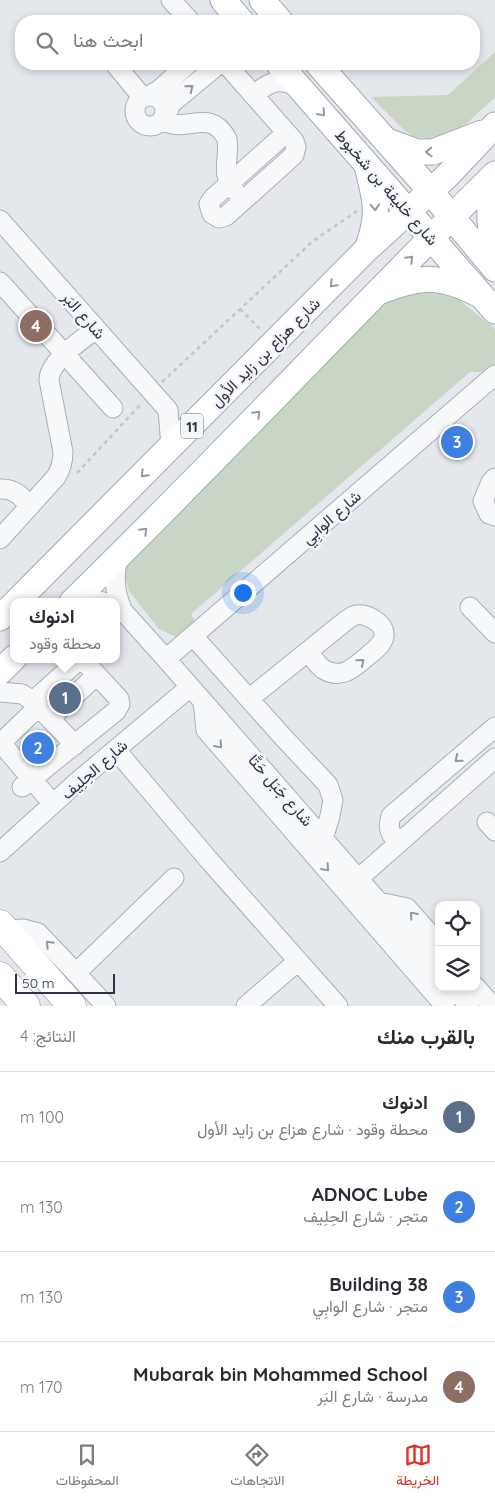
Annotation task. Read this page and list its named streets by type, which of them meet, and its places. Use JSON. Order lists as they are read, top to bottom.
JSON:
{
  "streets": {
    "main road": ["شارع خليفة بن شخبوط", "شارع هزاع بن زايد الأول", "11"],
    "street": [
      "شارع البَر",
      "شارع الوابِي",
      "شارع الحِلِيف",
      "شارع جَبَل حَتَّا"
    ]
  },
  "crossings": [
    ["شارع خليفة بن شخبوط", "شارع هزاع بن زايد الأول"],
    ["شارع خليفة بن شخبوط", "11"],
    ["11", "شارع جَبَل حَتَّا"],
    ["شارع الوابِي", "شارع جَبَل حَتَّا"],
    ["شارع الحِلِيف", "شارع جَبَل حَتَّا"]
  ],
  "scale_bar": "50 m",
  "page": {
    "search": "ابحث هنا",
    "pins": [
      "4",
      "3",
      "1",
      "2"
    ],
    "popup": ["ادنوك", "محطة وقود"],
    "scale": "50 m",
    "heading": ["بالقرب منك", "النتائج: 4"],
    "list": [
      {
        "mark": "1",
        "name": "ادنوك",
        "note": "محطة وقود · شارع هزاع بن زايد الأول",
        "value": "100 m"
      },
      {
        "mark": "2",
        "name": "ADNOC Lube",
        "note": "متجر · شارع الحِلِيف",
        "value": "130 m"
      },
      {
        "mark": "3",
        "name": "Building 38",
        "note": "متجر · شارع الوابِي",
        "value": "130 m"
      },
      {
        "mark": "4",
        "name": "Mubarak bin Mohammed School",
        "note": "مدرسة · شارع البَر",
        "value": "170 m"
      }
    ],
    "nav": ["الخريطة", "الاتجاهات", "المحفوظات"]
  }
}
